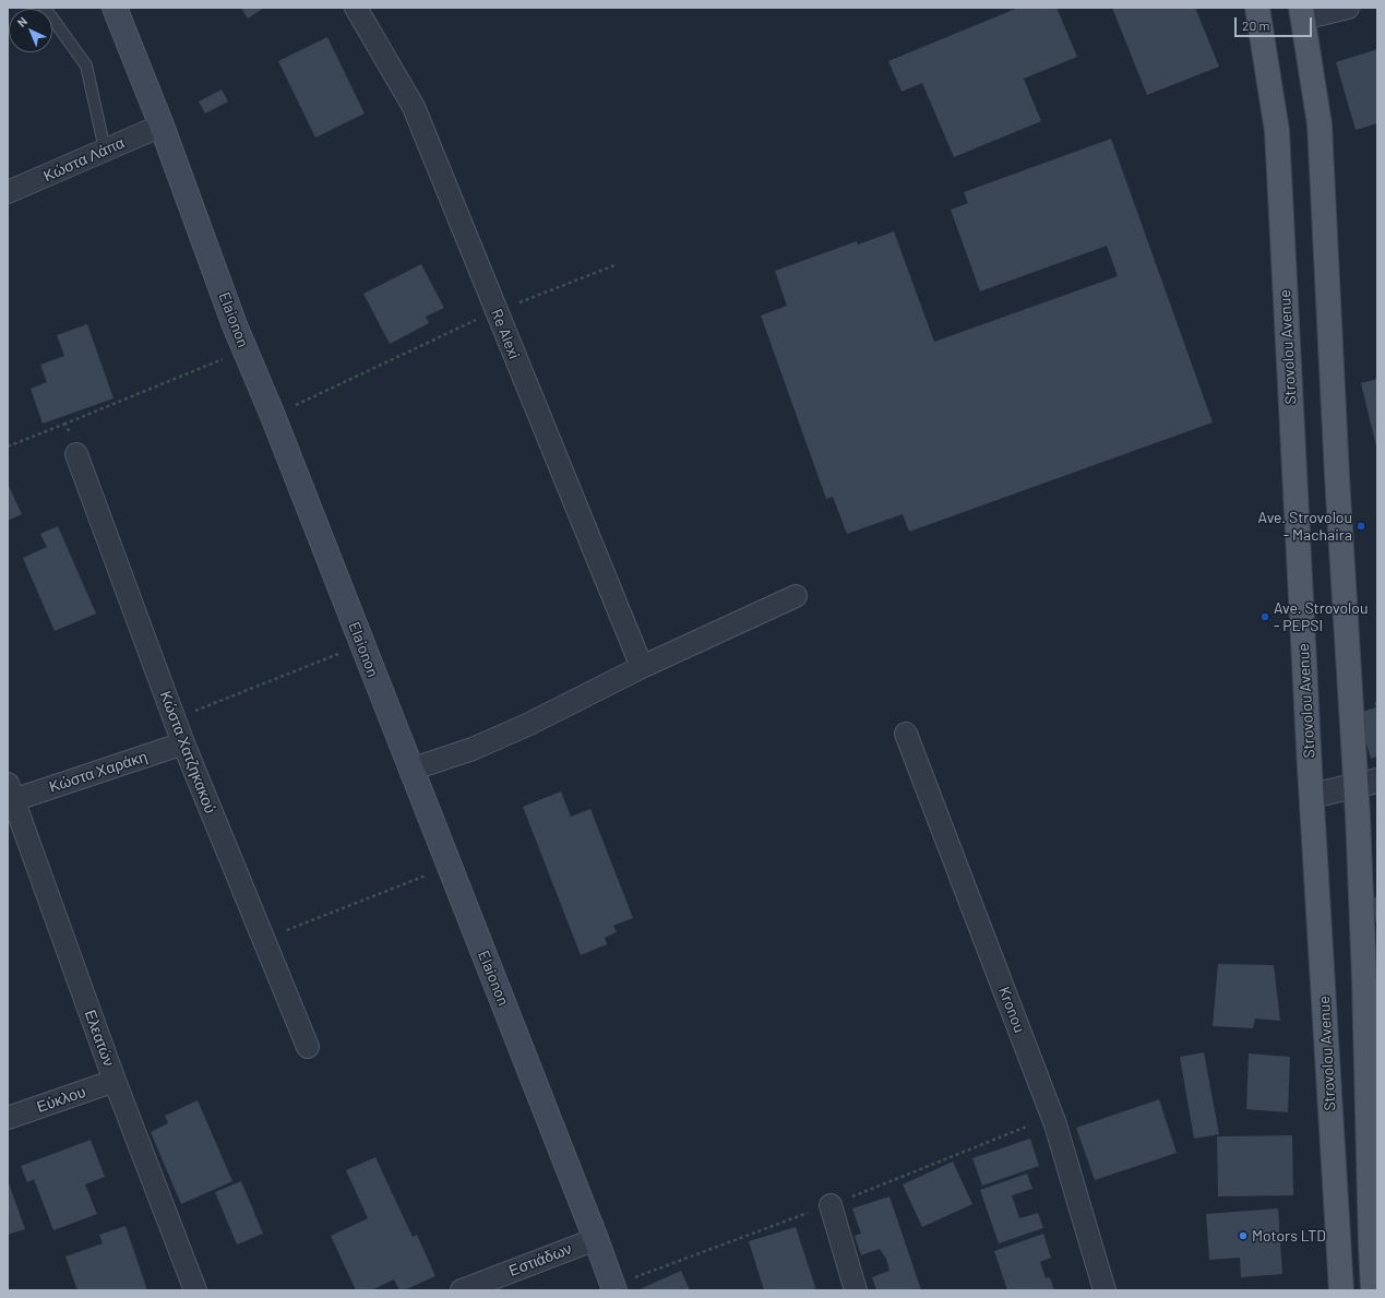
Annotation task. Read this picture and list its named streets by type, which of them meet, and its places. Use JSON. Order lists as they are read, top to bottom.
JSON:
{
  "streets": {
    "main road": ["Elaionon", "Strovolou Avenue"],
    "street": [
      "Κώστα Λάπα",
      "Re Alexi",
      "Κώστα Χατζηκακού",
      "Κώστα Χαράκη",
      "Kronou",
      "Ελεατών",
      "Εύκλου",
      "Εστιάδων"
    ]
  },
  "crossings": [
    ["Κώστα Λάπα", "Elaionon"],
    ["Elaionon", "Εστιάδων"],
    ["Κώστα Χατζηκακού", "Κώστα Χαράκη"],
    ["Κώστα Χαράκη", "Ελεατών"],
    ["Ελεατών", "Εύκλου"]
  ],
  "places": ["Ave. Strovolou - Machaira", "Ave. Strovolou - PEPSI", "Motors LTD"],
  "scale_bar": "20 m",
  "north": "top left"
}
